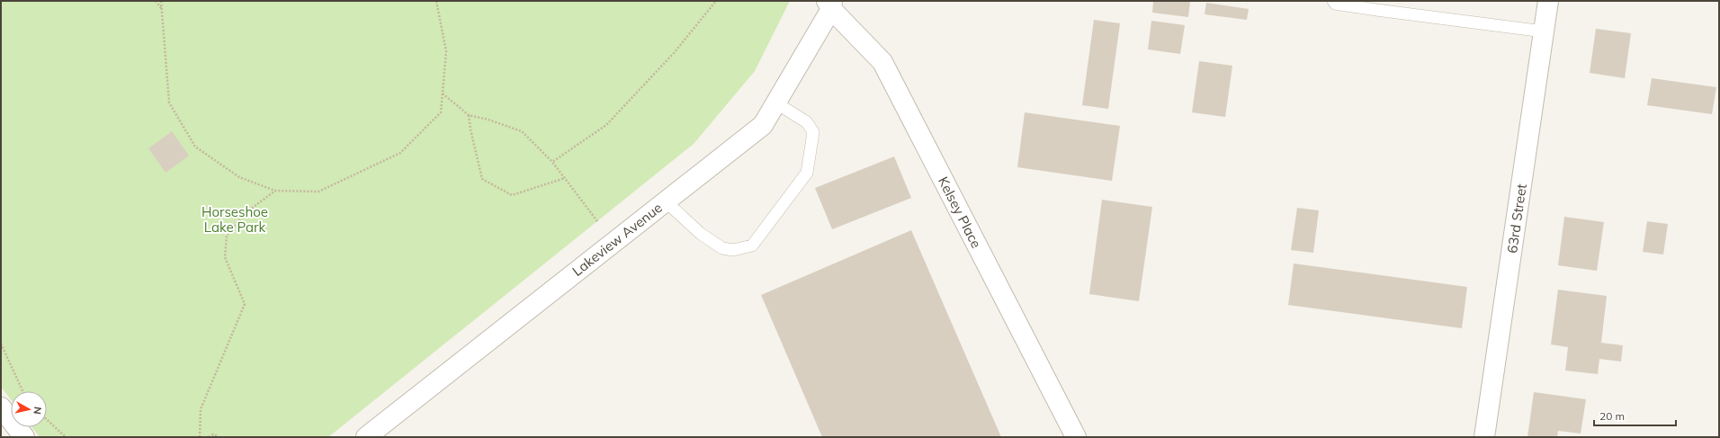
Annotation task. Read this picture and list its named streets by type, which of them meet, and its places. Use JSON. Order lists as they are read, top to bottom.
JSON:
{
  "streets": {
    "street": ["Kelsey Place", "63rd Street", "Lakeview Avenue"]
  },
  "crossings": [
    ["Kelsey Place", "Lakeview Avenue"]
  ],
  "parks": ["Horseshoe Lake Park"],
  "scale_bar": "20 m",
  "north": "right"
}
